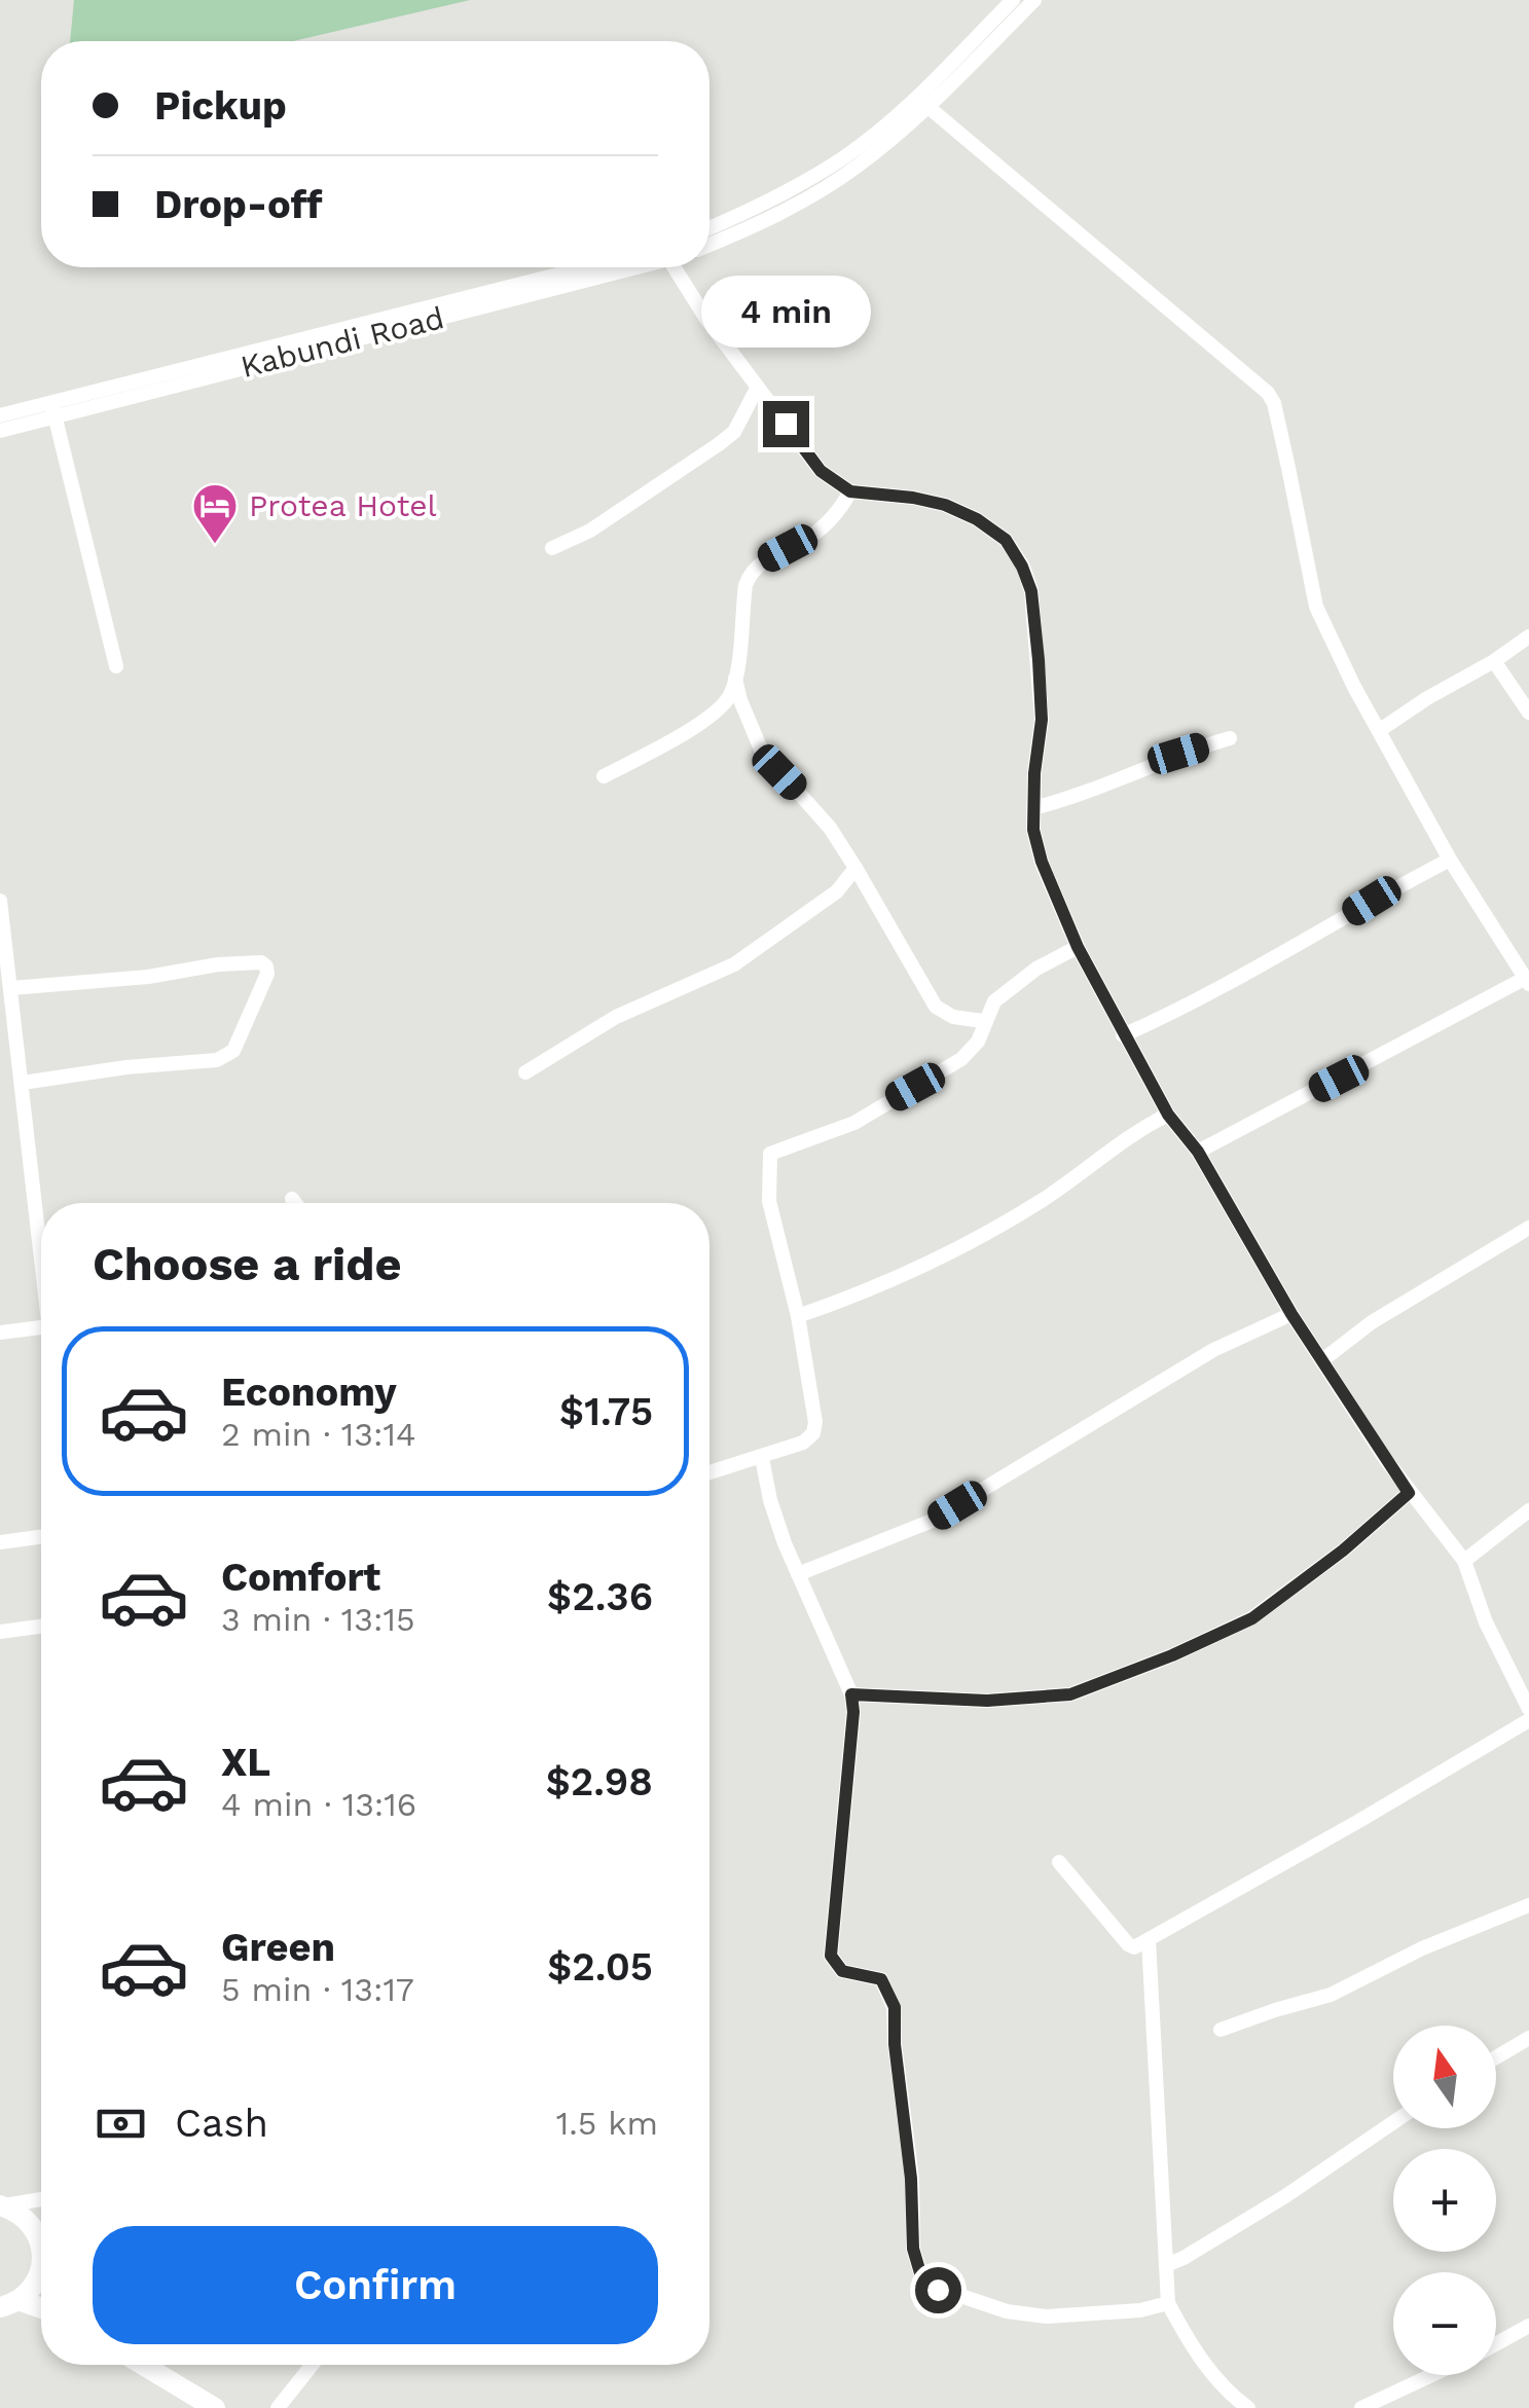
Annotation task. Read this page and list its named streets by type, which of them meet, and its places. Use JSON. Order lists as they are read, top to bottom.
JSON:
{
  "streets": {
    "street": ["Kabundi Road"]
  },
  "places": {
    "hotel": ["Protea Hotel"]
  },
  "north": "top",
  "page": {
    "banner": ["Pickup", "Drop-off"],
    "bubble": "4 min",
    "heading": "Choose a ride",
    "list": [
      {
        "name": "Economy",
        "note": "2 min · 13:14",
        "value": "$1.75"
      },
      {
        "name": "Comfort",
        "note": "3 min · 13:15",
        "value": "$2.36"
      },
      {
        "name": "XL",
        "note": "4 min · 13:16",
        "value": "$2.98"
      },
      {
        "name": "Green",
        "note": "5 min · 13:17",
        "value": "$2.05"
      }
    ],
    "map_buttons": ["+", "−"],
    "pay": ["Cash", "1.5 km"],
    "buttons": "Confirm"
  }
}
